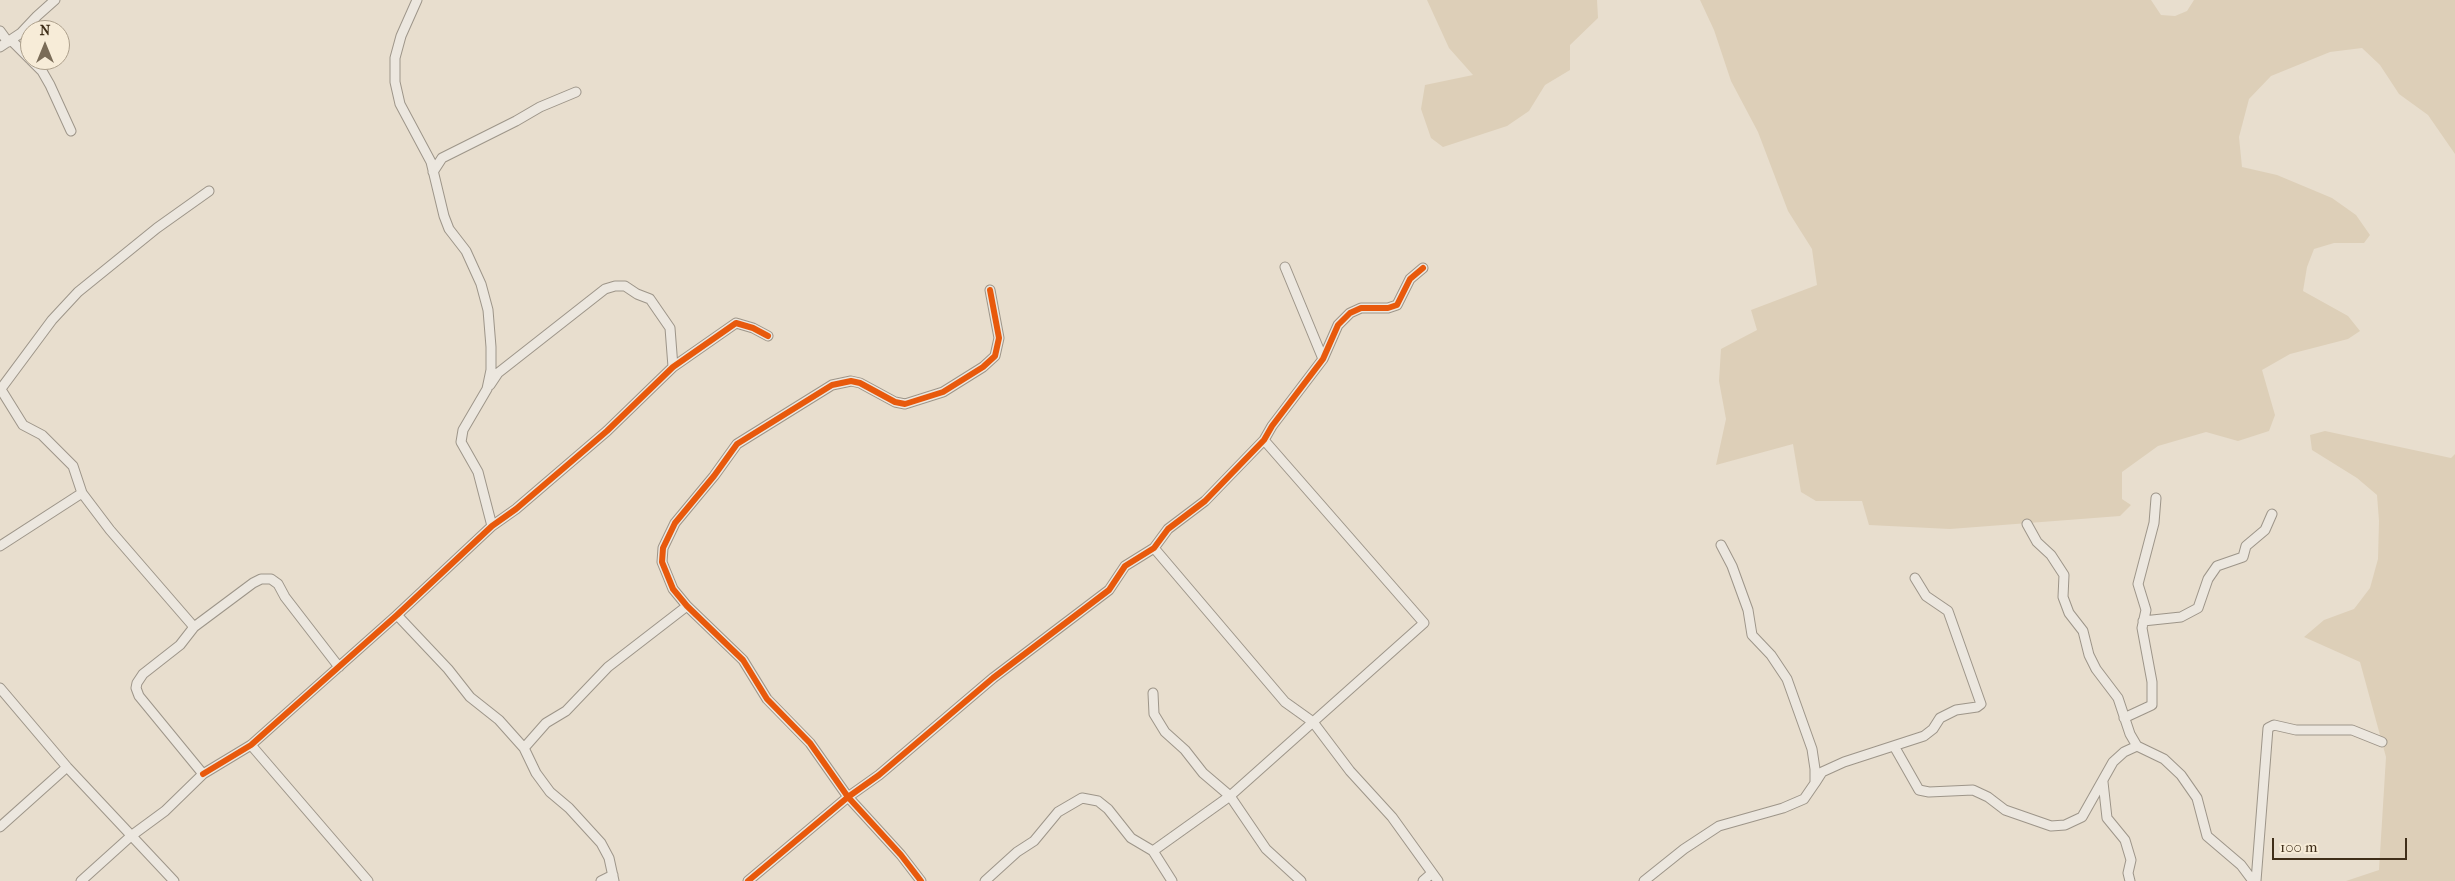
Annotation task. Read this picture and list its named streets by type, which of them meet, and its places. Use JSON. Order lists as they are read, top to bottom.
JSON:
{
  "scale_bar": "100 m",
  "north": "top"
}
